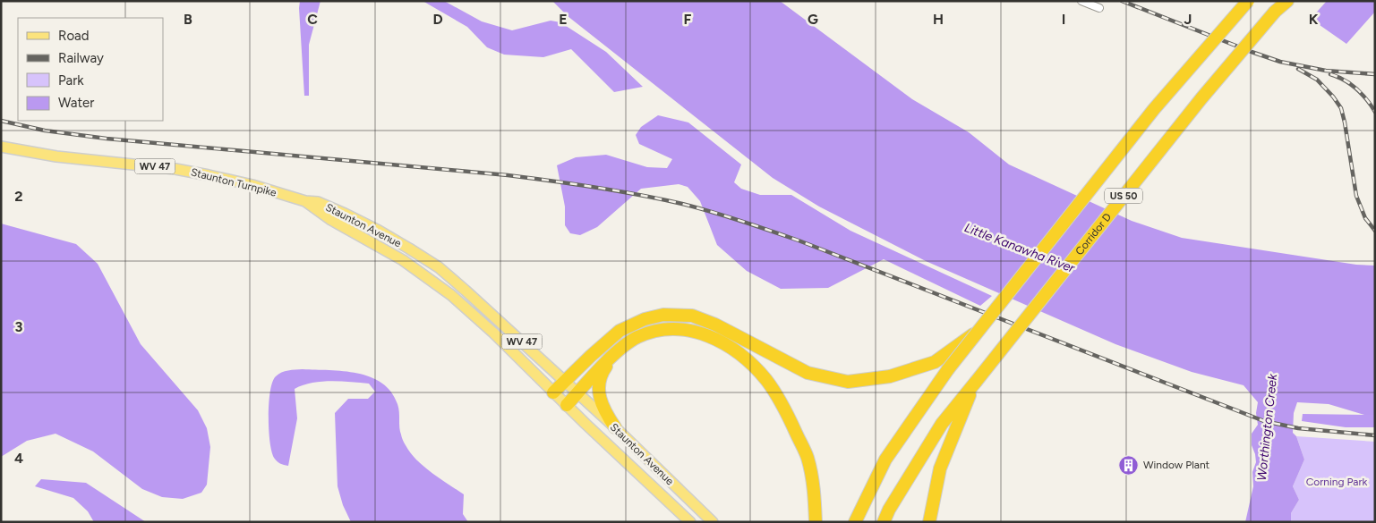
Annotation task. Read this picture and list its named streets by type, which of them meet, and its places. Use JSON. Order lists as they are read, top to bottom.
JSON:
{
  "streets": {
    "highway": ["US 50", "Corridor D"],
    "main road": ["WV 47", "Staunton Turnpike", "Staunton Avenue"]
  },
  "crossings": [
    ["Staunton Turnpike", "Staunton Avenue"]
  ],
  "water": ["Little Kanawha River", "Worthington Creek"],
  "parks": ["Corning Park"],
  "places": {
    "building": ["Window Plant"]
  },
  "legend": [
    "Road",
    "Railway",
    "Park",
    "Water"
  ],
  "grid": {
    "columns": [
      "B",
      "C",
      "D",
      "E",
      "F",
      "G",
      "H",
      "I",
      "J",
      "K"
    ],
    "rows": ["2", "3", "4"]
  }
}
